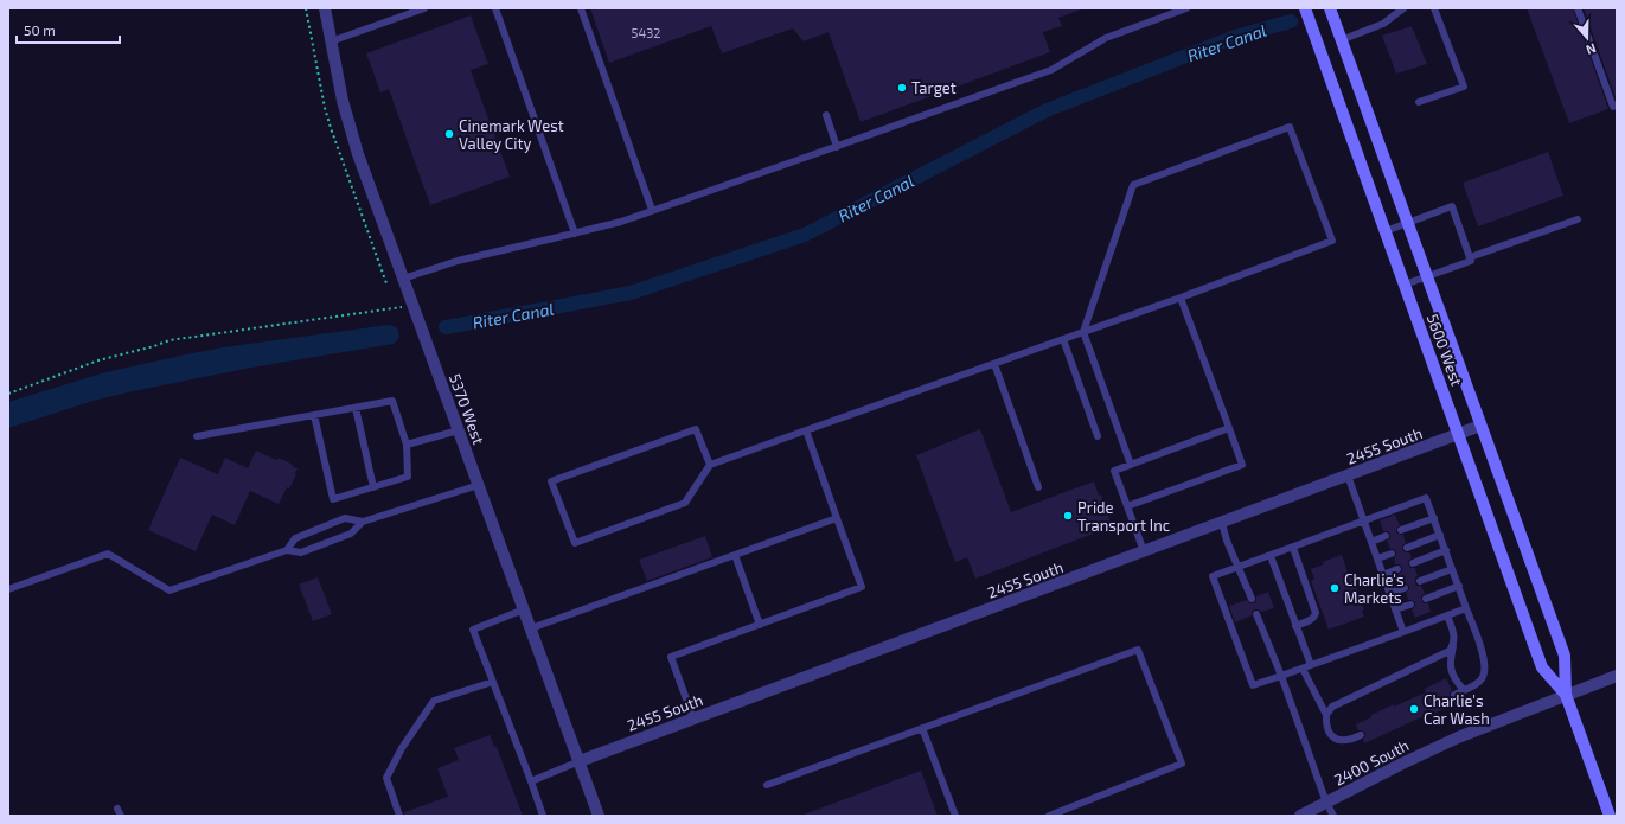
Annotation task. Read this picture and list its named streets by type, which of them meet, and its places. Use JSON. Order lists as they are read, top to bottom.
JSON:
{
  "streets": {
    "main road": ["5600 West"],
    "street": ["5370 West", "2455 South", "2400 South"]
  },
  "crossings": [
    ["5600 West", "2455 South"],
    ["5600 West", "2400 South"],
    ["5370 West", "2455 South"]
  ],
  "water": ["Riter Canal"],
  "places": [
    "Target",
    "Cinemark West Valley City",
    "Pride Transport Inc",
    "Charlie's Markets",
    "Charlie's Car Wash"
  ],
  "house_numbers": ["5432"],
  "scale_bar": "50 m",
  "north": "bottom"
}
